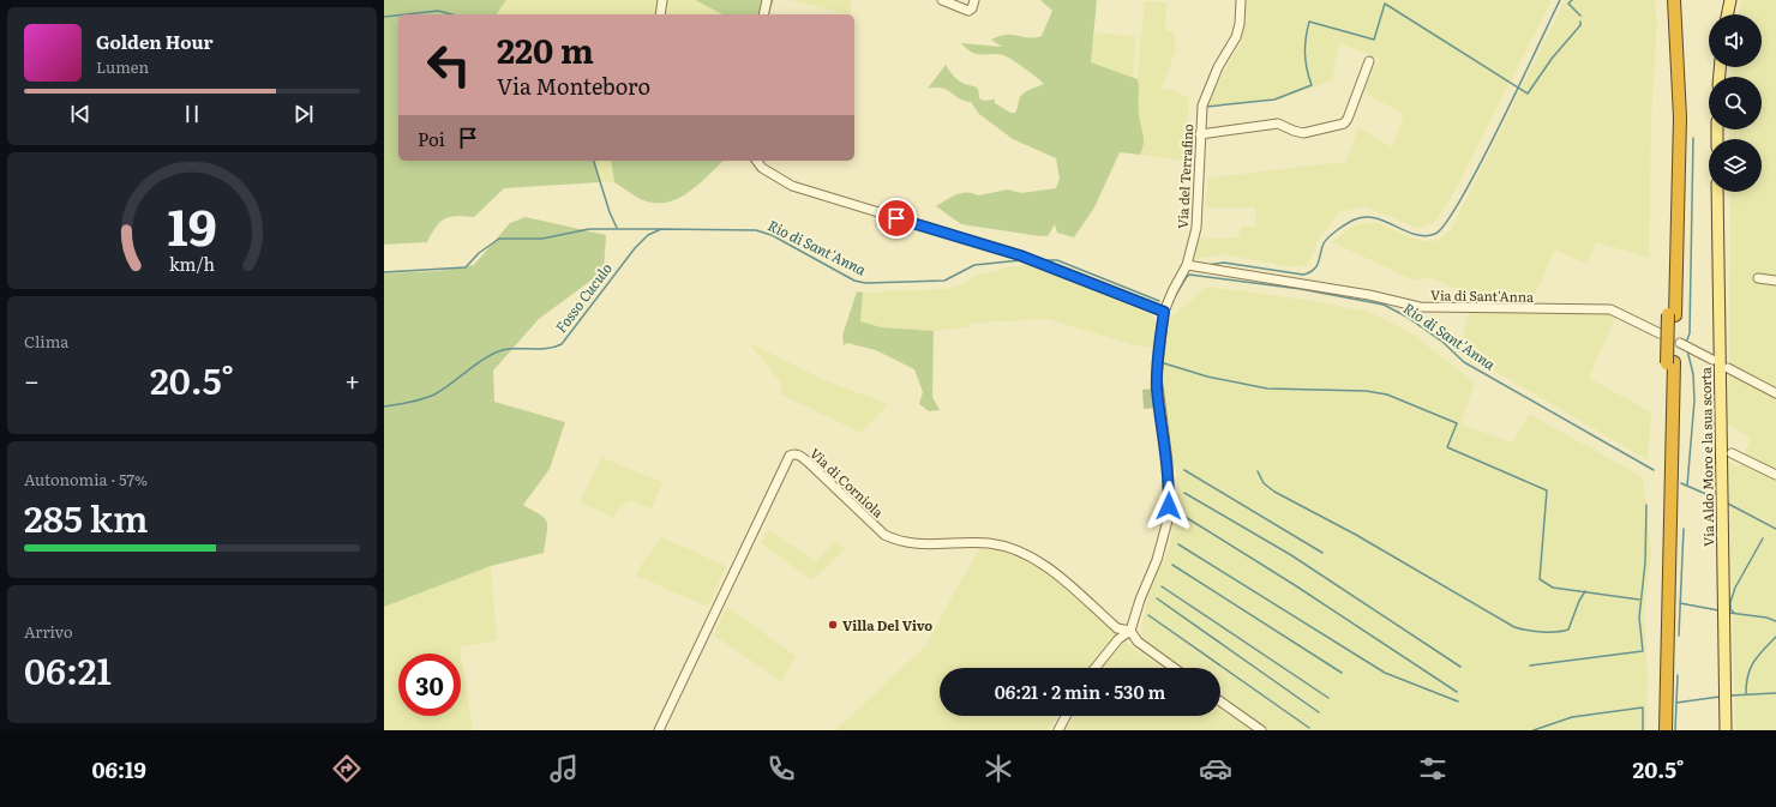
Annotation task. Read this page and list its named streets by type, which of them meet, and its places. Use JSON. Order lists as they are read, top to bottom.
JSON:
{
  "streets": {
    "main road": ["Via Aldo Moro e la sua scorta"],
    "street": ["Via del Terrafino", "Via di Sant'Anna", "Via di Corniola"]
  },
  "crossings": [
    ["Via del Terrafino", "Via di Sant'Anna"],
    ["Via del Terrafino", "Via di Corniola"]
  ],
  "water": ["Rio di Sant'Anna", "Fosso Cuculo"],
  "places": ["Villa Del Vivo"],
  "page": {
    "turn": ["220 m", "Via Monteboro"],
    "song": ["Golden Hour", "Lumen"],
    "then": "Poi",
    "tile": [
      "Clima",
      ["Autonomia · 57%", "285 km"],
      ["Arrivo", "06:21"]
    ],
    "heat": ["−", "20.5°", "+"],
    "limit": "30",
    "trip": "06:21 · 2 min · 530 m",
    "tabs": ["06:19", "20.5°"],
    "gauge": ["19", "km/h"]
  }
}
